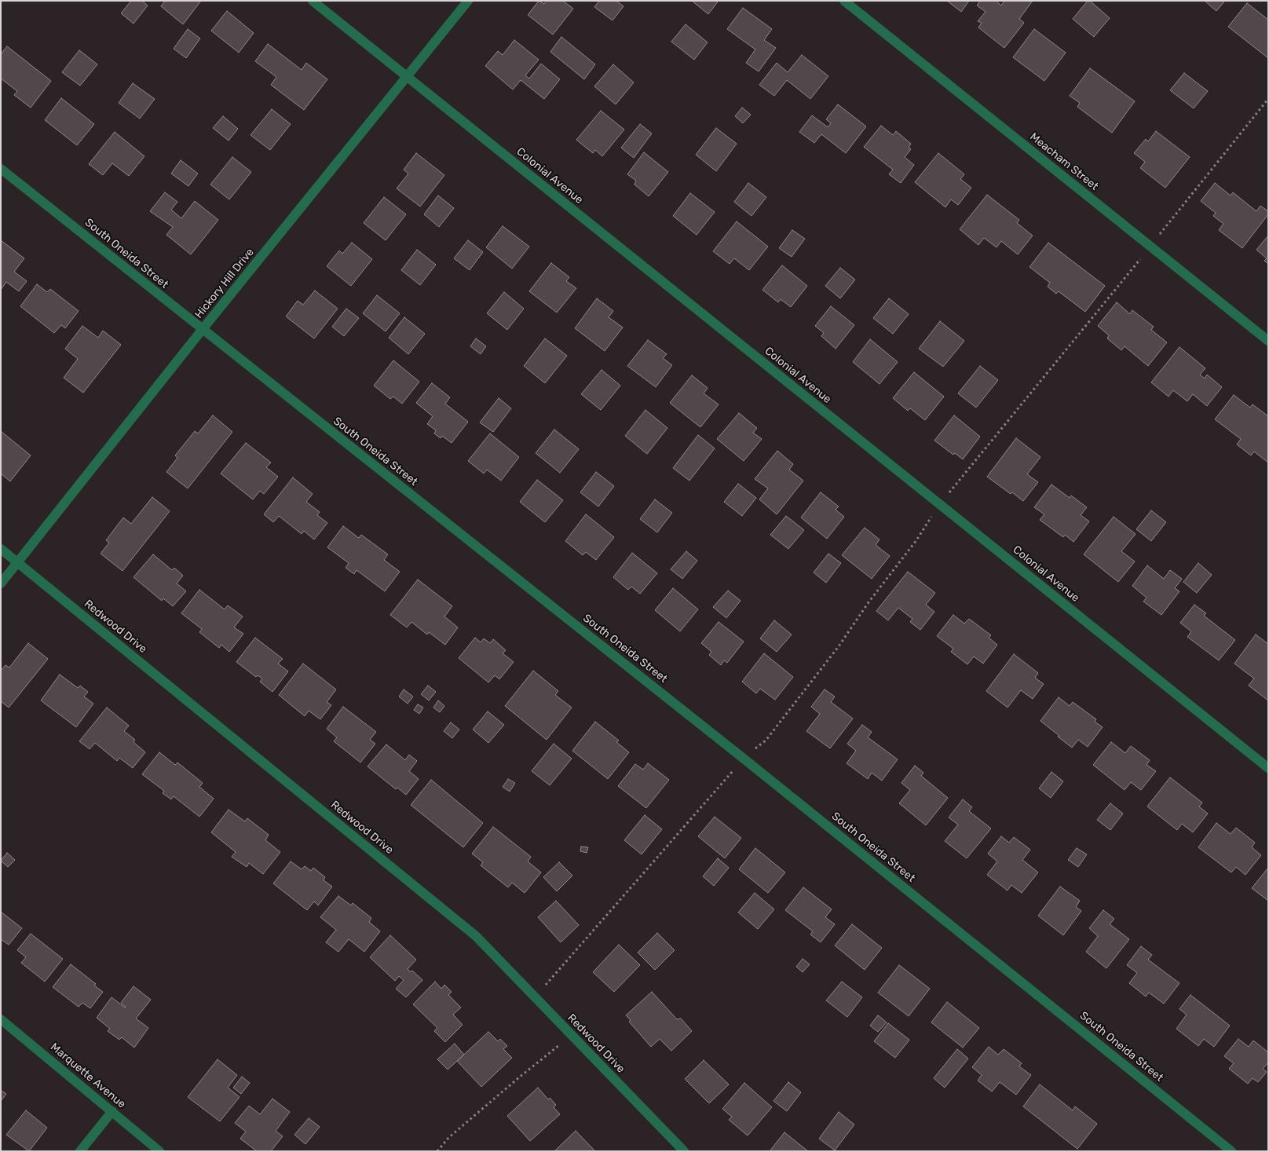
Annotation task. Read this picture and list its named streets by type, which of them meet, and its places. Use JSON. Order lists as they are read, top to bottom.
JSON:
{
  "streets": {
    "street": [
      "Meacham Street",
      "Colonial Avenue",
      "South Oneida Street",
      "Hickory Hill Drive",
      "Redwood Drive",
      "Marquette Avenue"
    ]
  },
  "crossings": [
    ["Colonial Avenue", "Hickory Hill Drive"],
    ["South Oneida Street", "Hickory Hill Drive"],
    ["Hickory Hill Drive", "Redwood Drive"]
  ]
}
